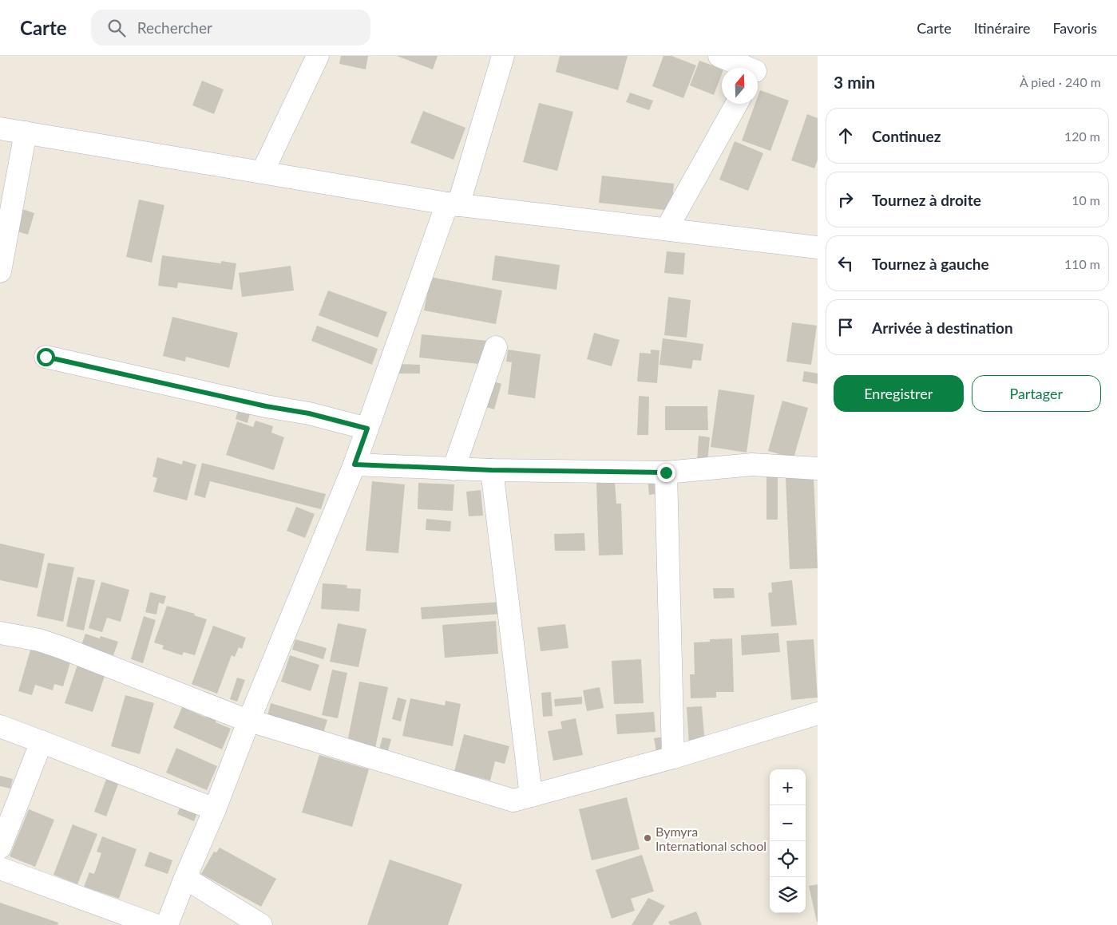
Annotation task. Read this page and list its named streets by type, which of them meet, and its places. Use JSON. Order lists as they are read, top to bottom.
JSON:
{
  "places": ["Bymyra International school"],
  "north": "top",
  "page": {
    "header": "Carte",
    "search": "Rechercher",
    "nav": ["Carte", "Itinéraire", "Favoris"],
    "heading": ["3 min", "À pied · 240 m"],
    "list": [
      ["Continuez", "120 m"],
      ["Tournez à droite", "10 m"],
      ["Tournez à gauche", "110 m"],
      "Arrivée à destination"
    ],
    "buttons": ["Enregistrer", "Partager"],
    "map_buttons": ["+", "−"]
  }
}
